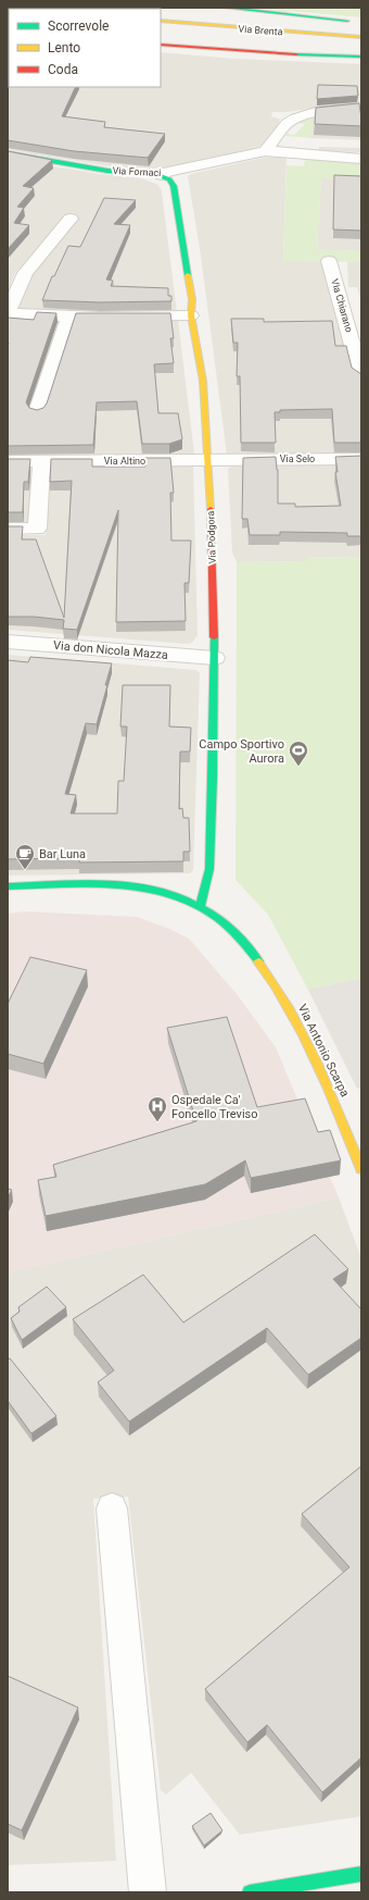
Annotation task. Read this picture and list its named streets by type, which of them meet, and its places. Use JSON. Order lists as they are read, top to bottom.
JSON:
{
  "streets": {
    "main road": [
      "Via Brenta",
      "Via Fornaci",
      "Via Podgora",
      "Via Antonio Scarpa"
    ],
    "street": [
      "Via Chiarano",
      "Via Selo",
      "Via Altino",
      "Via don Nicola Mazza"
    ]
  },
  "crossings": [
    ["Via Fornaci", "Via Podgora"],
    ["Via Selo", "Via Altino"],
    ["Via Selo", "Via Podgora"],
    ["Via Altino", "Via Podgora"],
    ["Via Podgora", "Via don Nicola Mazza"],
    ["Via Podgora", "Via Antonio Scarpa"]
  ],
  "places": {
    "sports": ["Campo Sportivo Aurora"],
    "cafe": ["Bar Luna"],
    "hospital": ["Ospedale Ca' Foncello Treviso"]
  },
  "legend": ["Scorrevole", "Lento", "Coda"]
}
